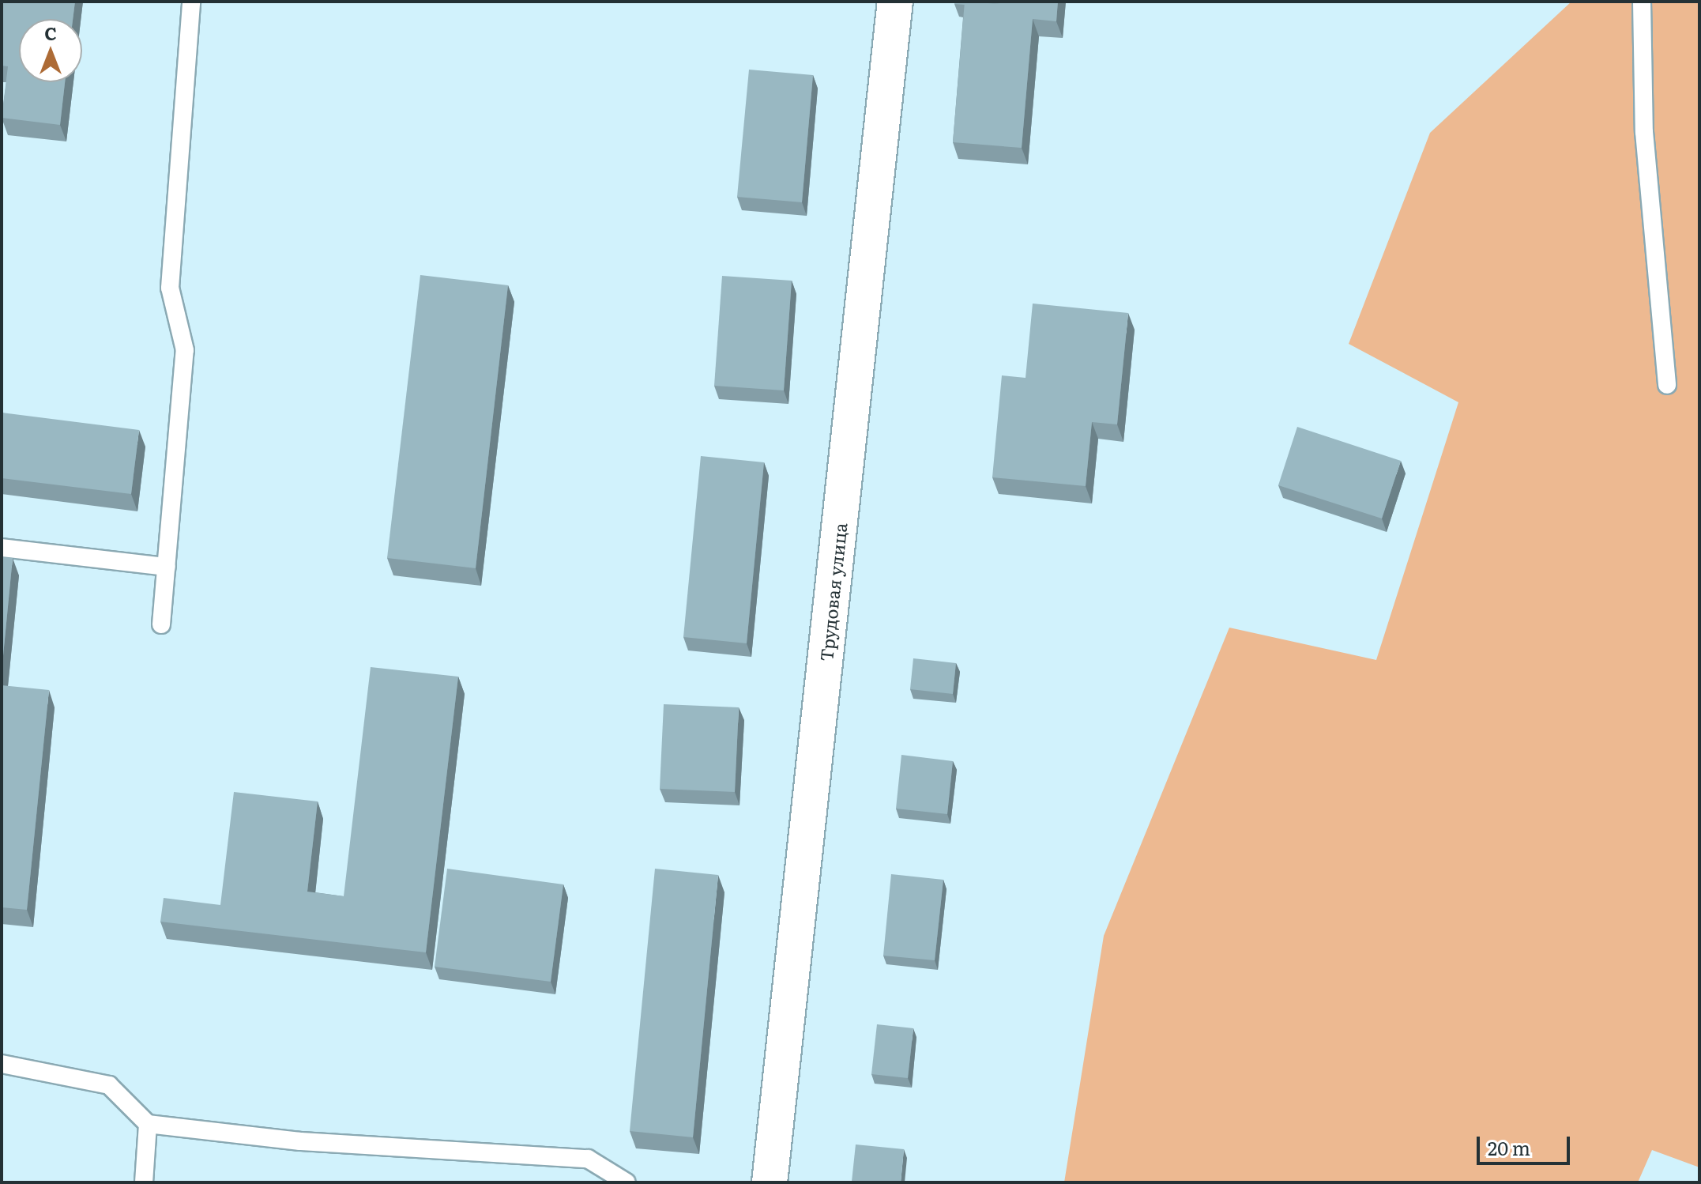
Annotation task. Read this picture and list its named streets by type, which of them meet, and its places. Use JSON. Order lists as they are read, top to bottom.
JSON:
{
  "streets": {
    "street": ["Трудовая улица"]
  },
  "scale_bar": "20 m",
  "north": "top"
}
